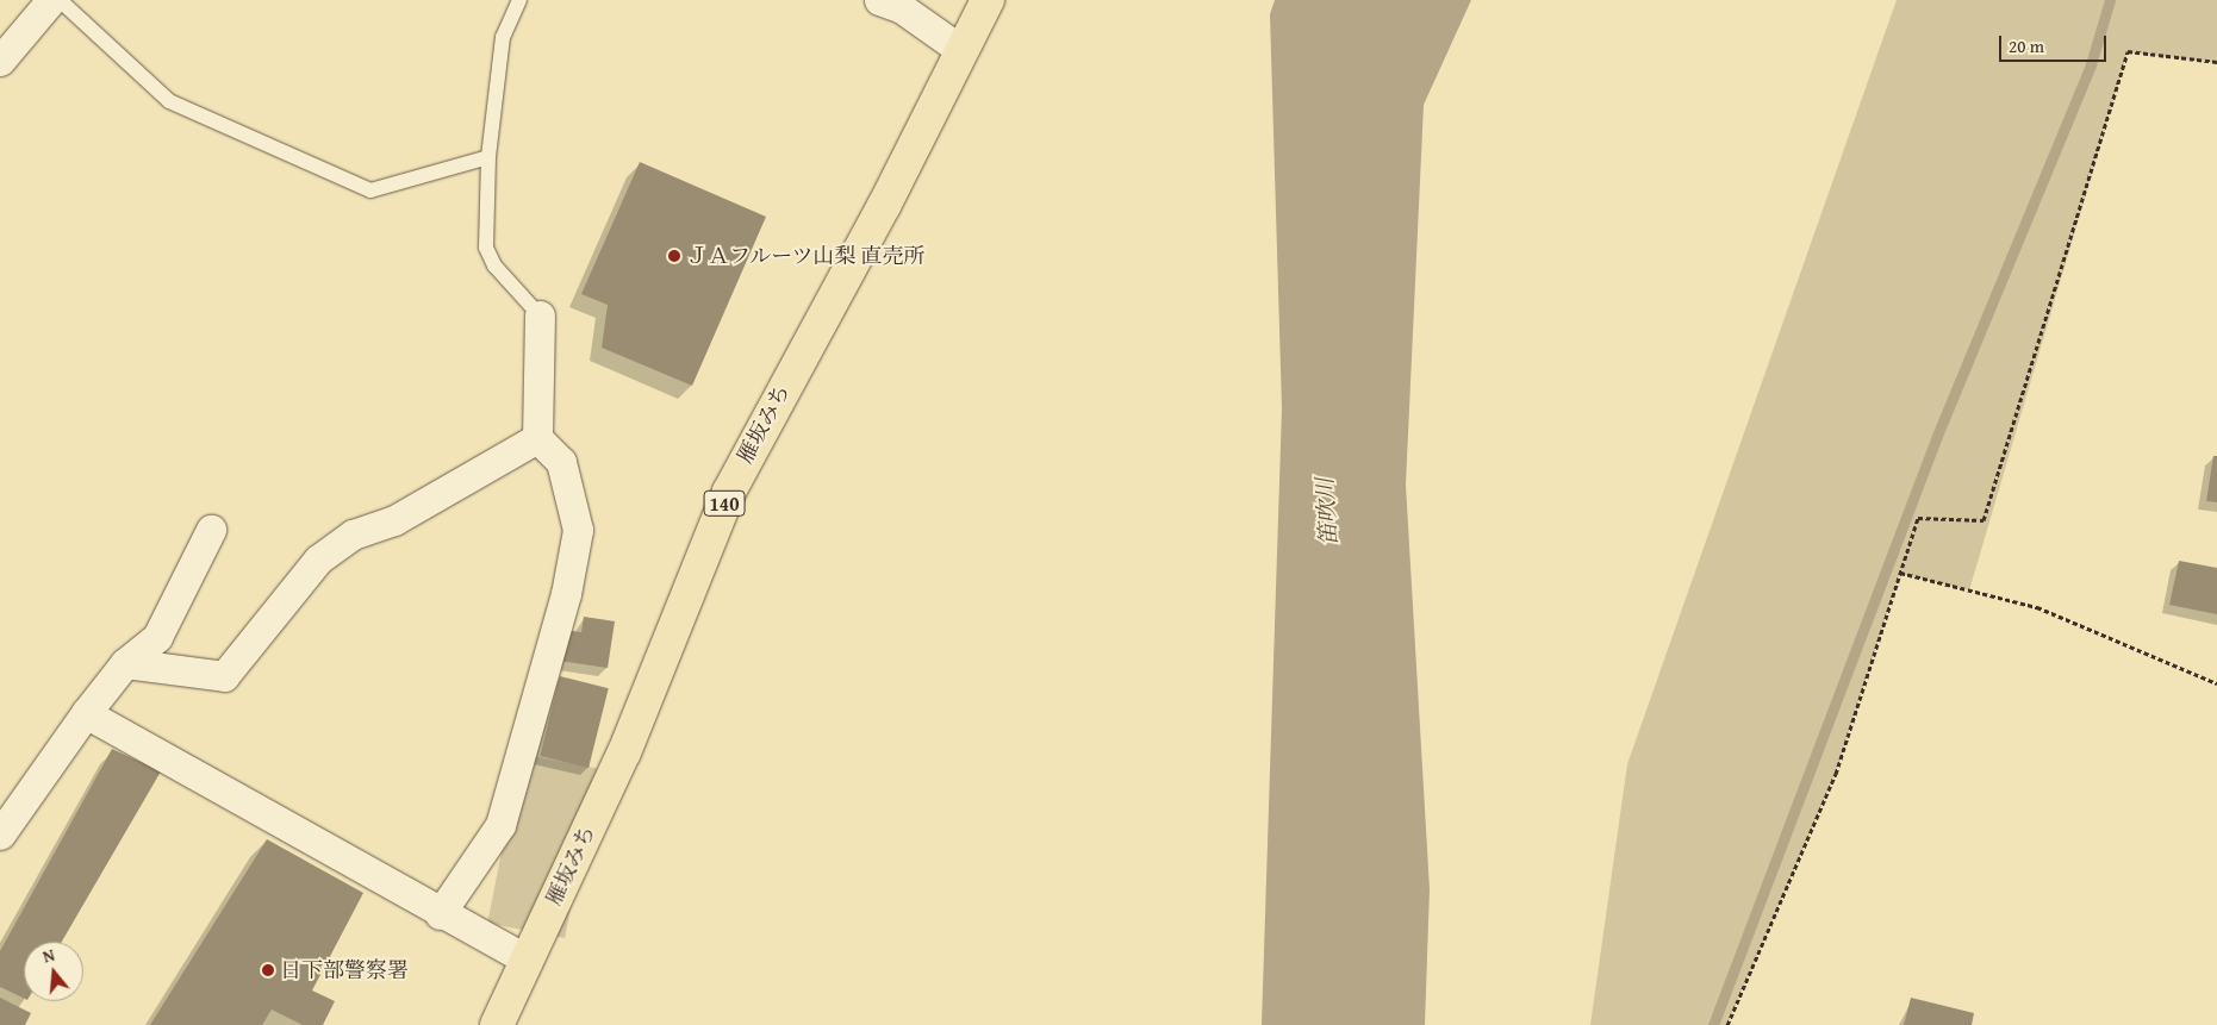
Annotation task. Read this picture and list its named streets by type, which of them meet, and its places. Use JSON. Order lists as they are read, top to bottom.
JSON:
{
  "streets": {
    "highway": ["雁坂みち", "140"]
  },
  "water": ["笛吹川"],
  "places": ["ＪＡフルーツ山梨 直売所", "日下部警察署"],
  "scale_bar": "20 m",
  "north": "top"
}
